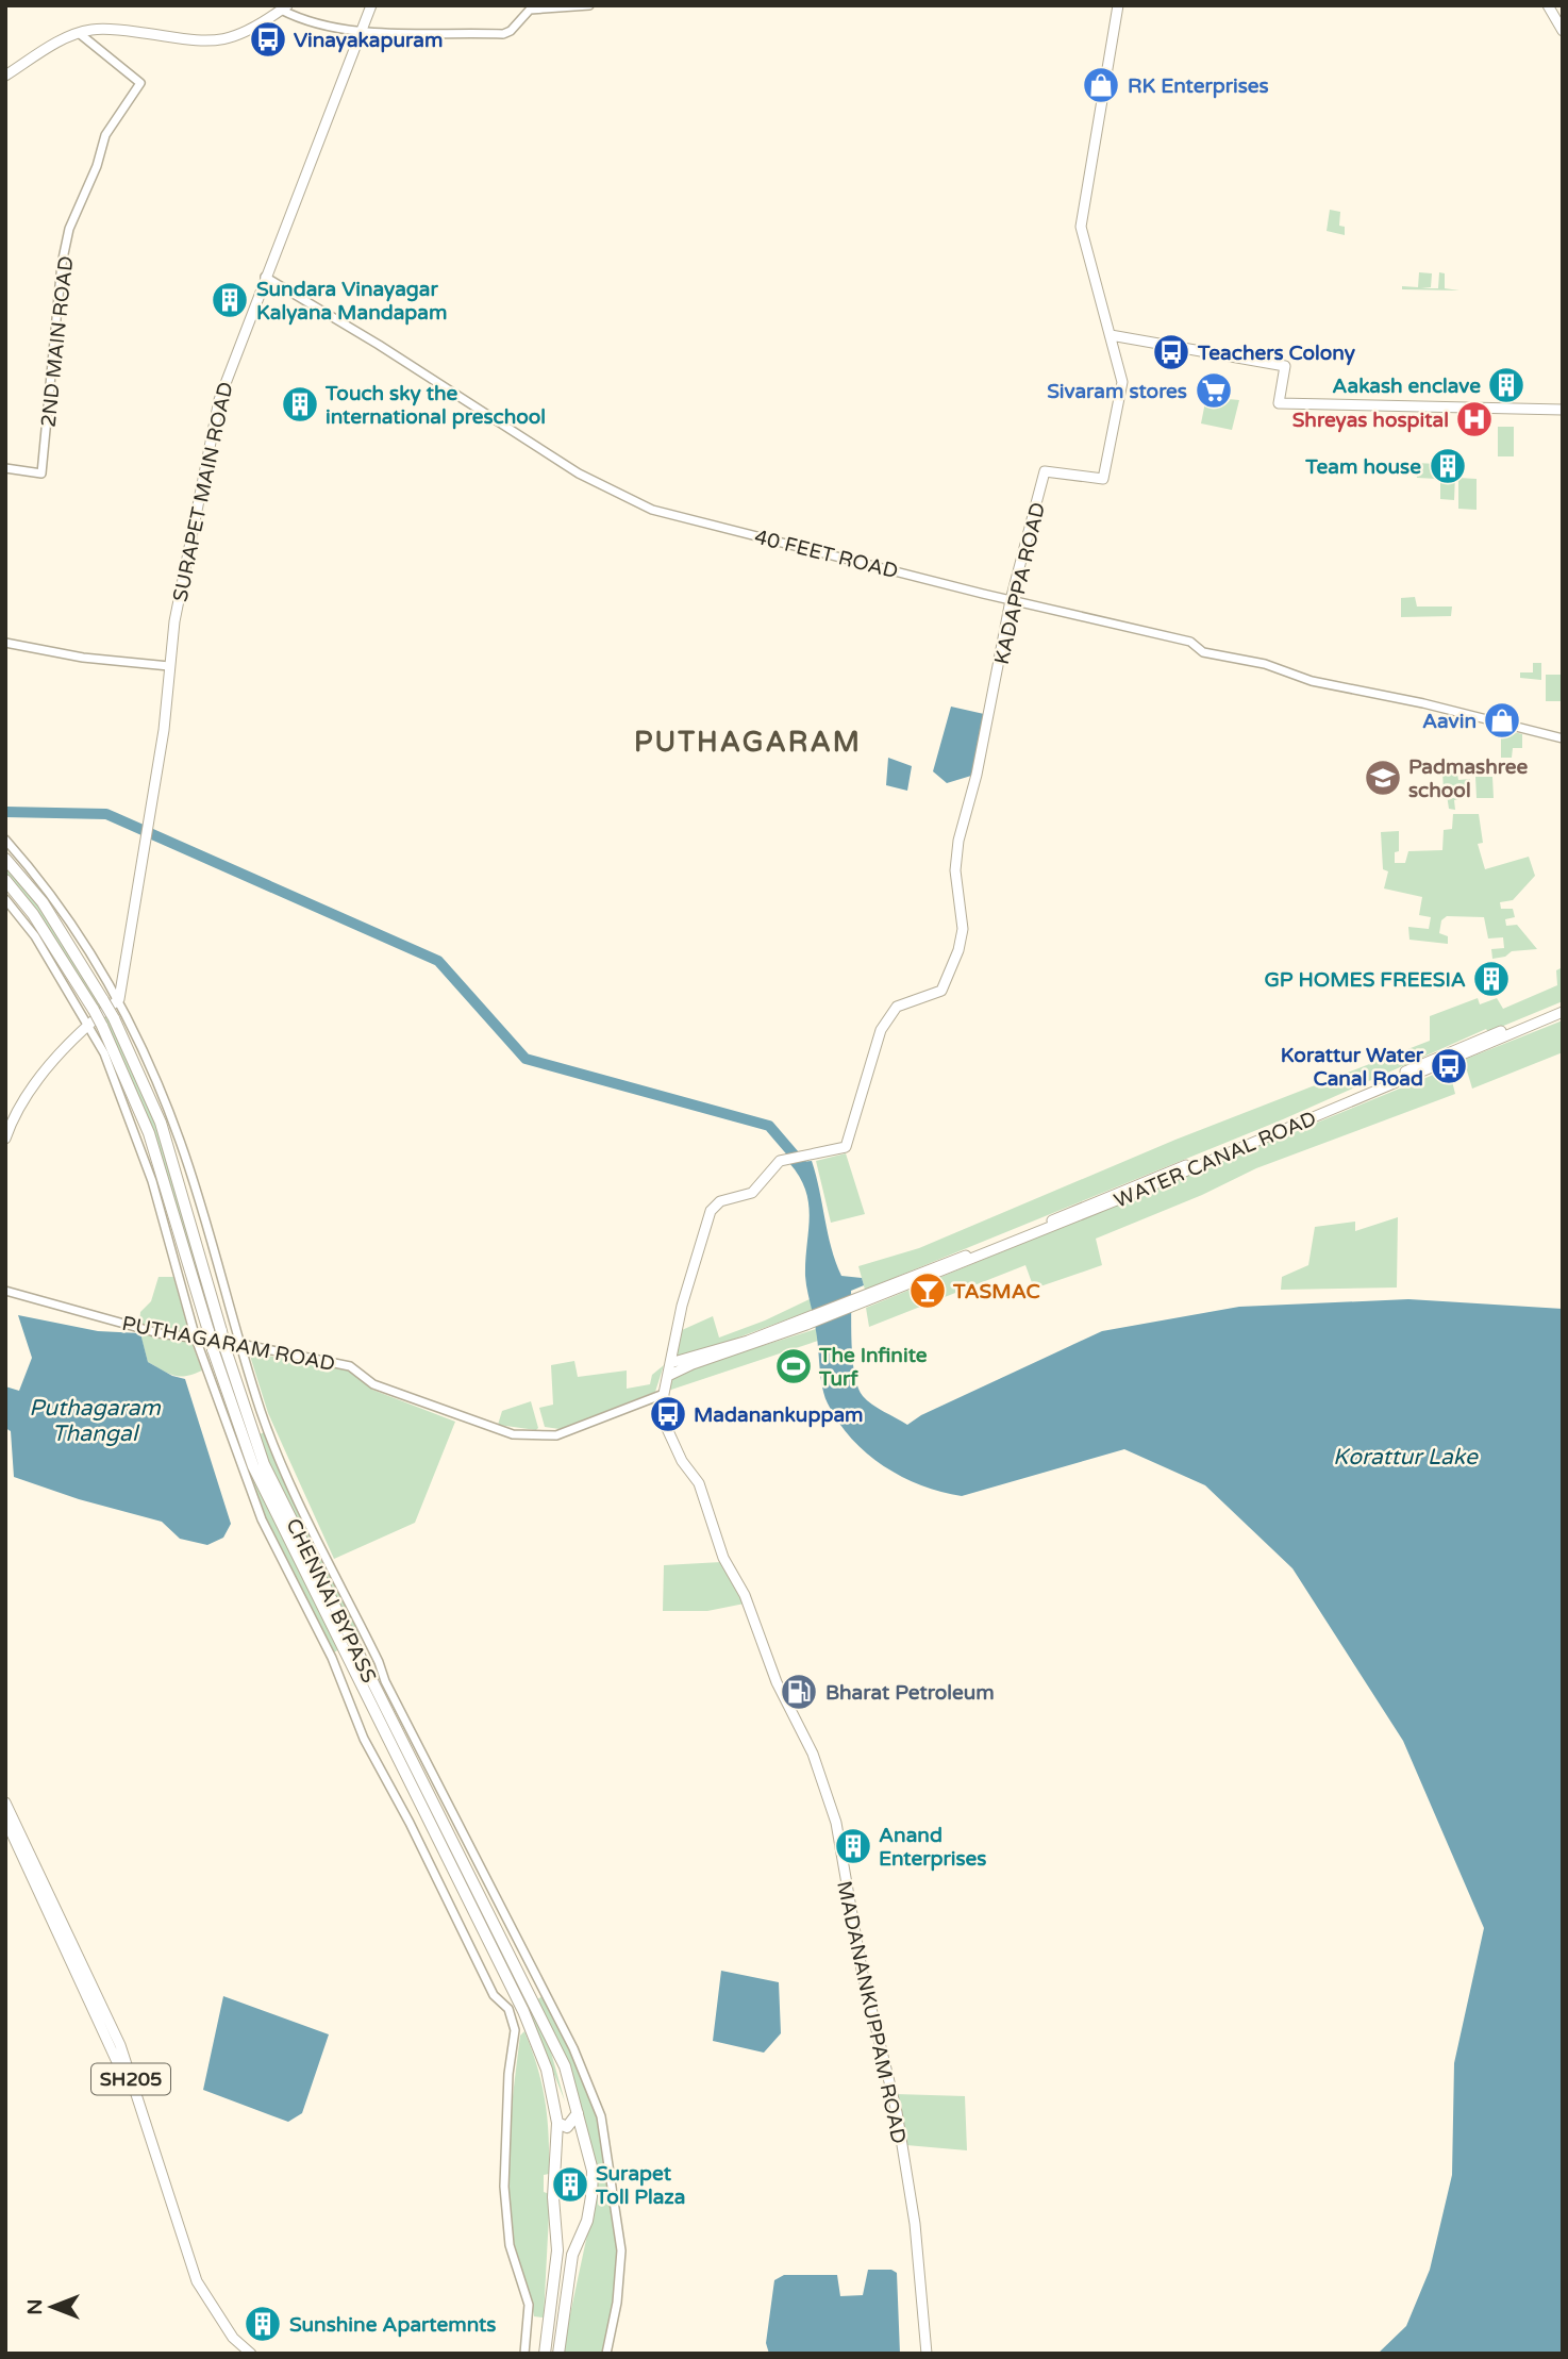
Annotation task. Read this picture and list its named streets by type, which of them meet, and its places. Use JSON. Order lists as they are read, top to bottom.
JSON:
{
  "streets": {
    "highway": ["CHENNAI BYPASS"],
    "main road": [
      "SURAPET MAIN ROAD",
      "KADAPPA ROAD",
      "WATER CANAL ROAD",
      "MADANANKUPPAM ROAD",
      "SH205"
    ],
    "street": ["2ND MAIN ROAD", "40 FEET ROAD", "PUTHAGARAM ROAD"]
  },
  "crossings": [
    ["SURAPET MAIN ROAD", "40 FEET ROAD"],
    ["40 FEET ROAD", "KADAPPA ROAD"],
    ["PUTHAGARAM ROAD", "MADANANKUPPAM ROAD"]
  ],
  "districts": ["PUTHAGARAM"],
  "water": ["Puthagaram Thangal", "Korattur Lake"],
  "places": {
    "bus stop": [
      "Vinayakapuram",
      "Teachers Colony",
      "Korattur Water Canal Road",
      "Madanankuppam"
    ],
    "shop": ["RK Enterprises", "Aavin"],
    "building": [
      "Sundara Vinayagar Kalyana Mandapam",
      "Aakash enclave",
      "Touch sky the international preschool",
      "Team house",
      "GP HOMES FREESIA",
      "Anand Enterprises",
      "Surapet Toll Plaza",
      "Sunshine Apartemnts"
    ],
    "supermarket": ["Sivaram stores"],
    "hospital": ["Shreyas hospital"],
    "school or university": ["Padmashree school"],
    "bar": ["TASMAC"],
    "sports": ["The Infinite Turf"],
    "fuel station": ["Bharat Petroleum"]
  },
  "north": "left"
}
